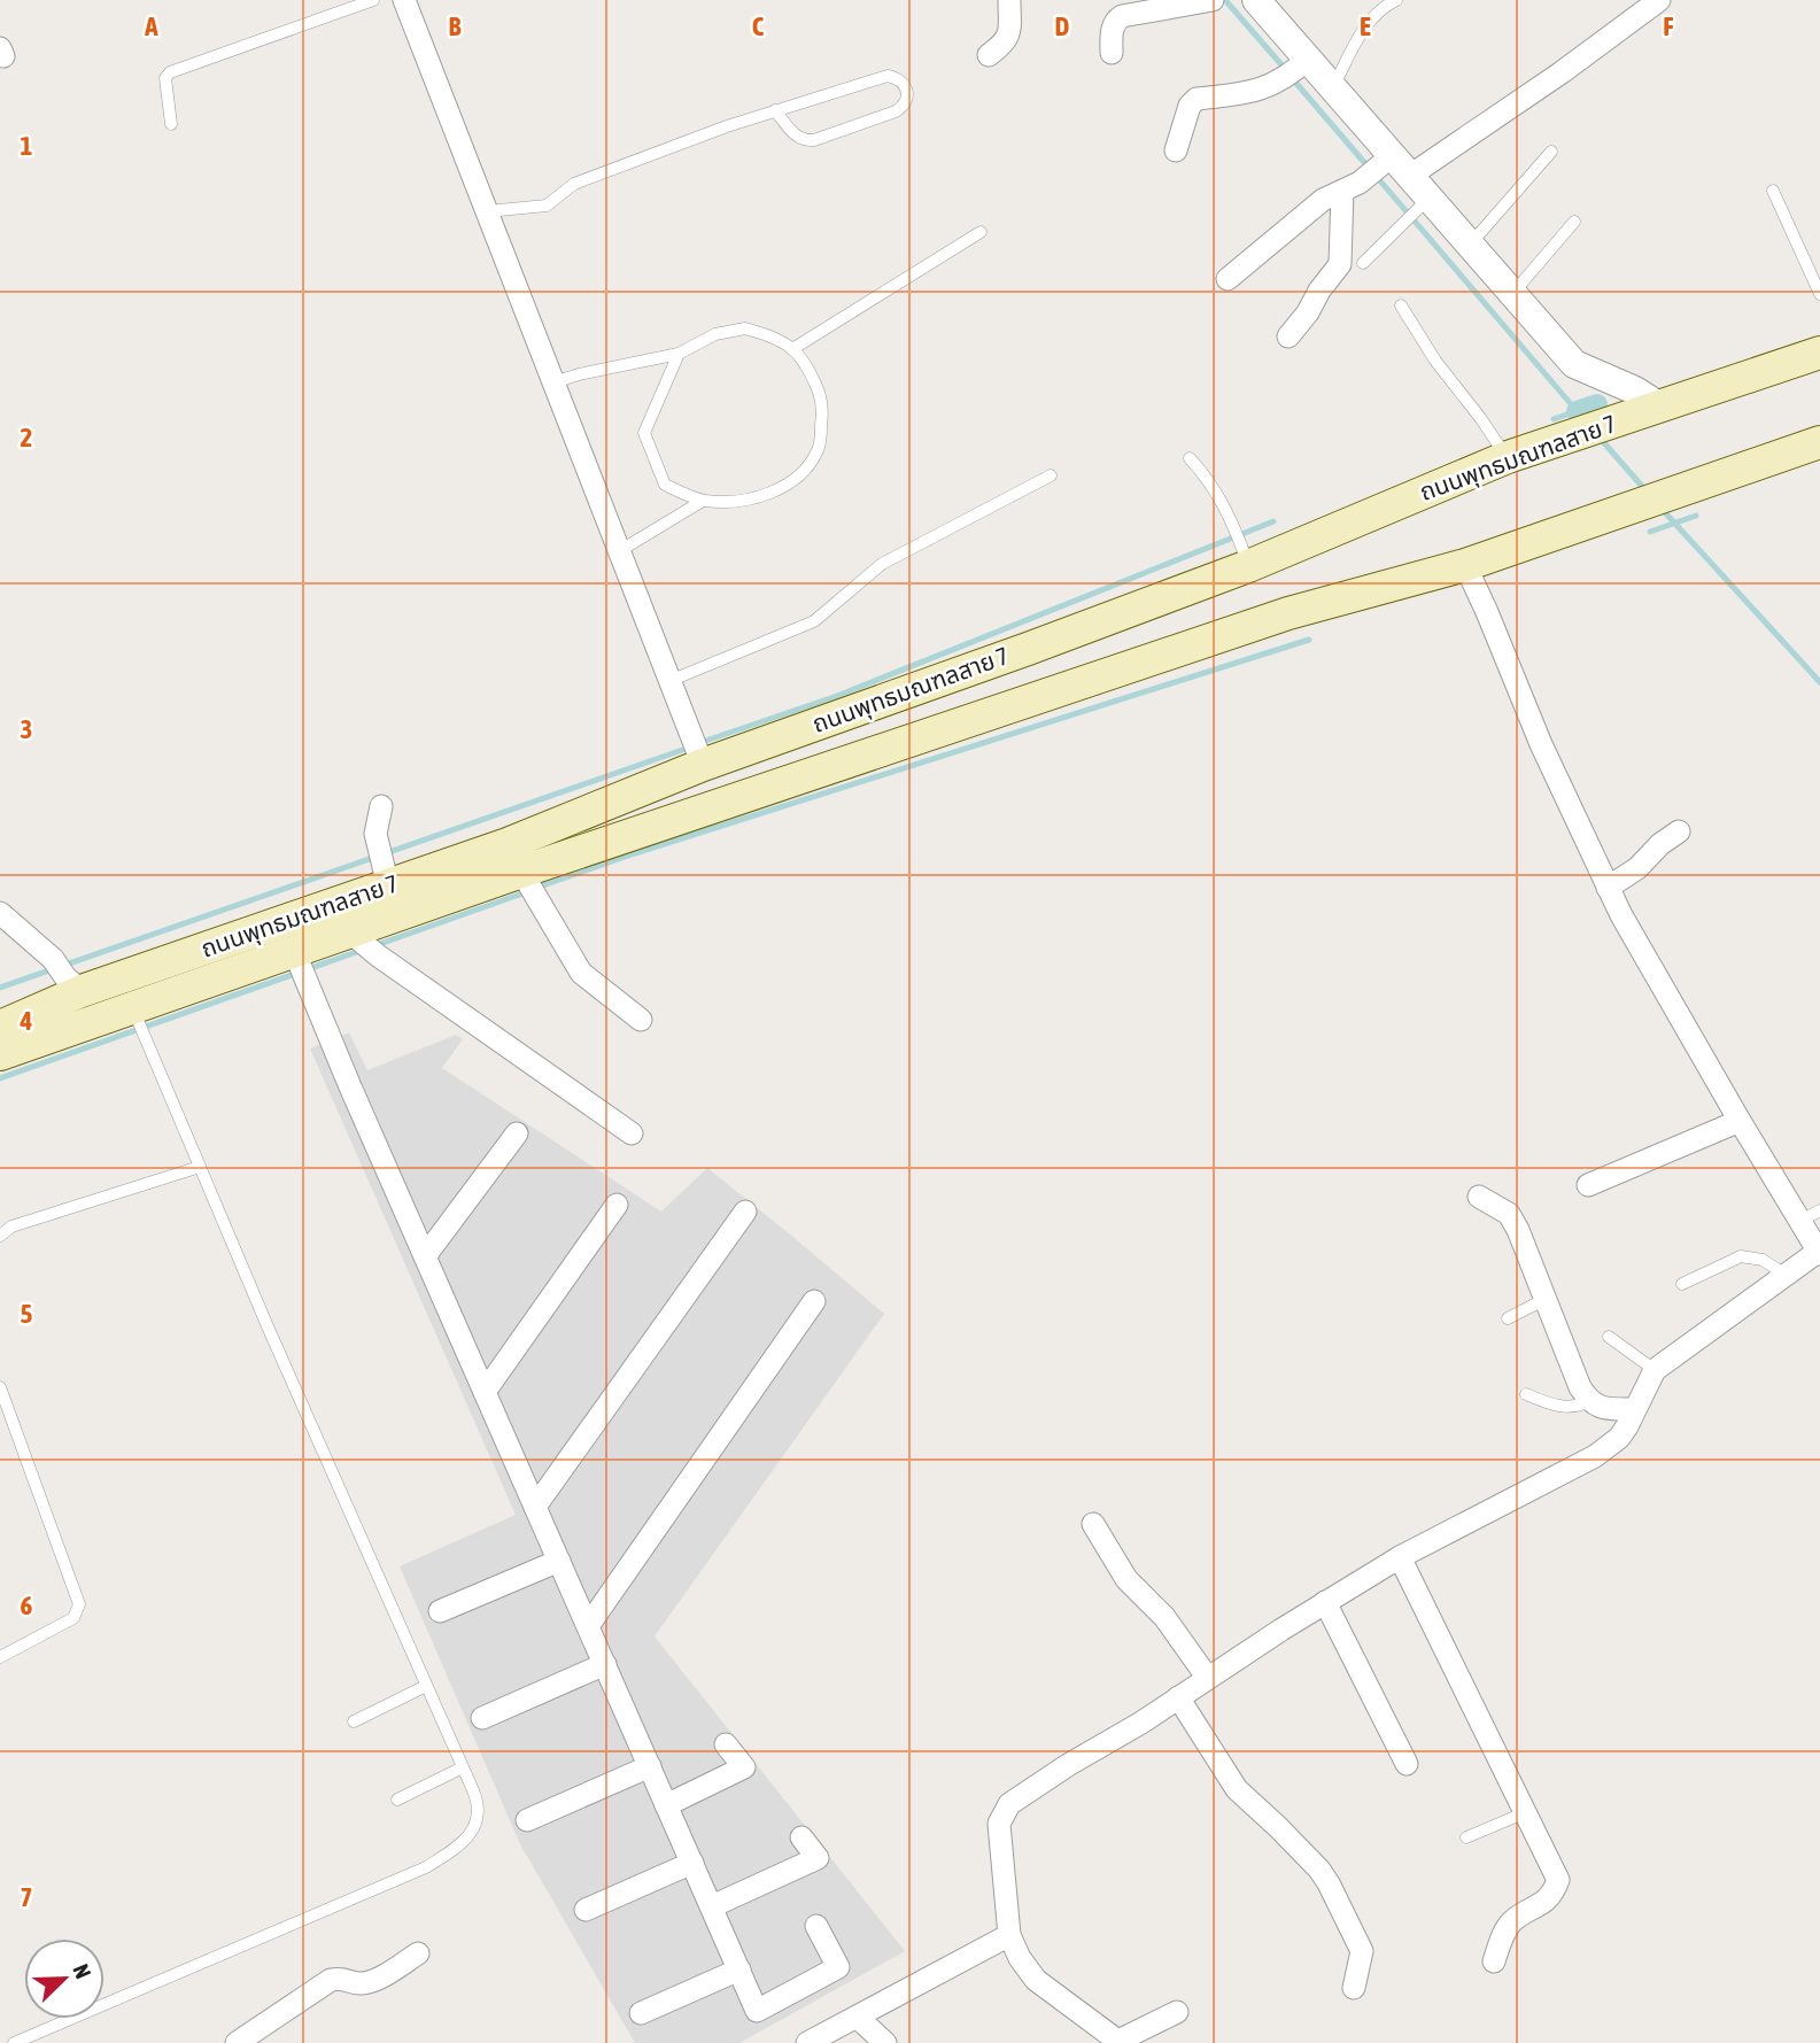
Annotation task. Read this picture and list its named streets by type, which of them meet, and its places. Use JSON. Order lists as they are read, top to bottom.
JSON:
{
  "streets": {
    "main road": ["ถนนพุทธมณฑลสาย 7"]
  },
  "north": "top right",
  "grid": {
    "columns": [
      "A",
      "B",
      "C",
      "D",
      "E",
      "F"
    ],
    "rows": [
      "1",
      "2",
      "3",
      "4",
      "5",
      "6",
      "7"
    ]
  }
}
